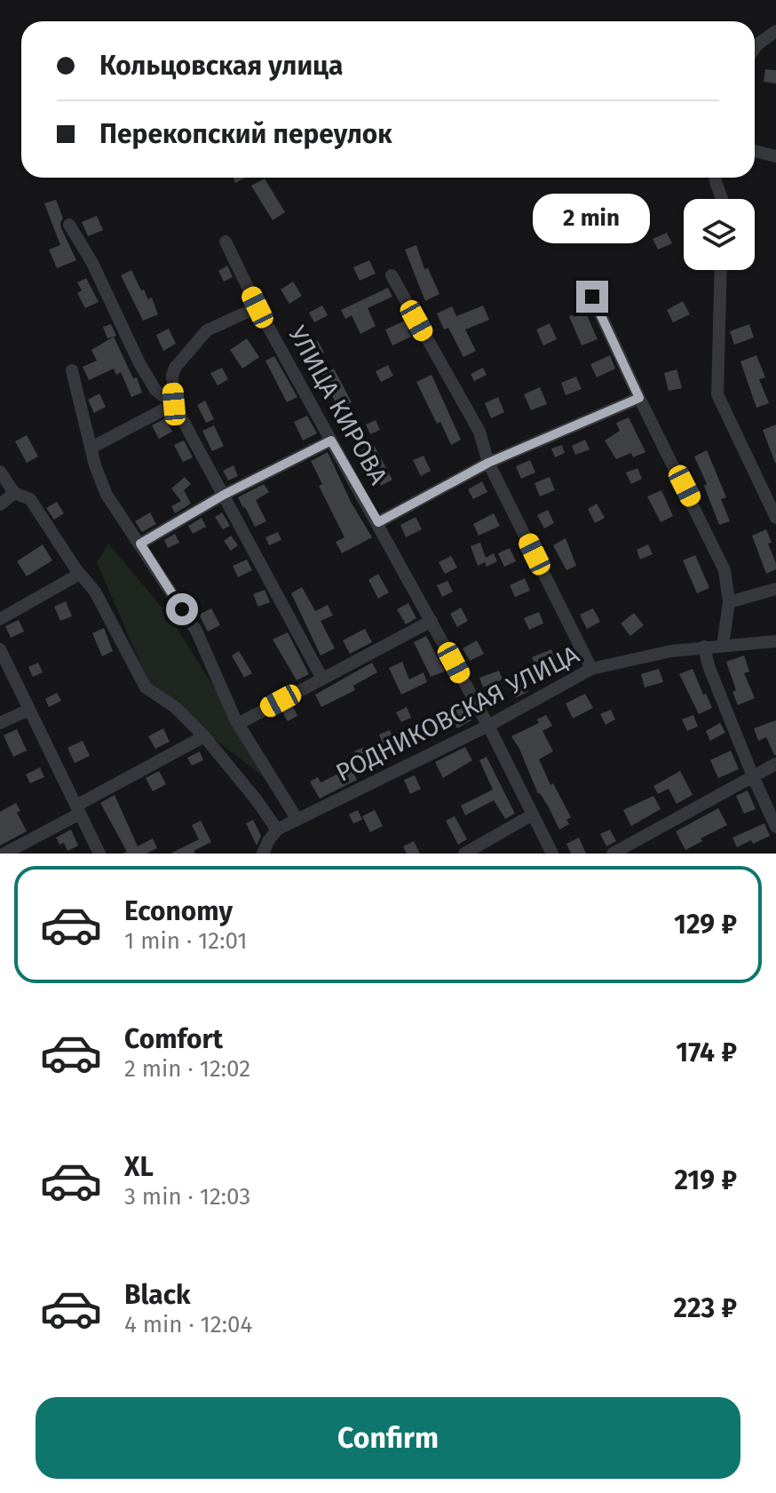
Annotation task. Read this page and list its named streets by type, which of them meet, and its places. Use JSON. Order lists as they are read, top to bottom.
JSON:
{
  "streets": {
    "street": ["УЛИЦА КИРОВА", "РОДНИКОВСКАЯ УЛИЦА"]
  },
  "crossings": [
    ["УЛИЦА КИРОВА", "РОДНИКОВСКАЯ УЛИЦА"]
  ],
  "page": {
    "banner": ["Кольцовская улица", "Перекопский переулок"],
    "bubble": "2 min",
    "list": [
      {
        "name": "Economy",
        "note": "1 min · 12:01",
        "value": "129 ₽"
      },
      {
        "name": "Comfort",
        "note": "2 min · 12:02",
        "value": "174 ₽"
      },
      {
        "name": "XL",
        "note": "3 min · 12:03",
        "value": "219 ₽"
      },
      {
        "name": "Black",
        "note": "4 min · 12:04",
        "value": "223 ₽"
      }
    ],
    "buttons": "Confirm"
  }
}
